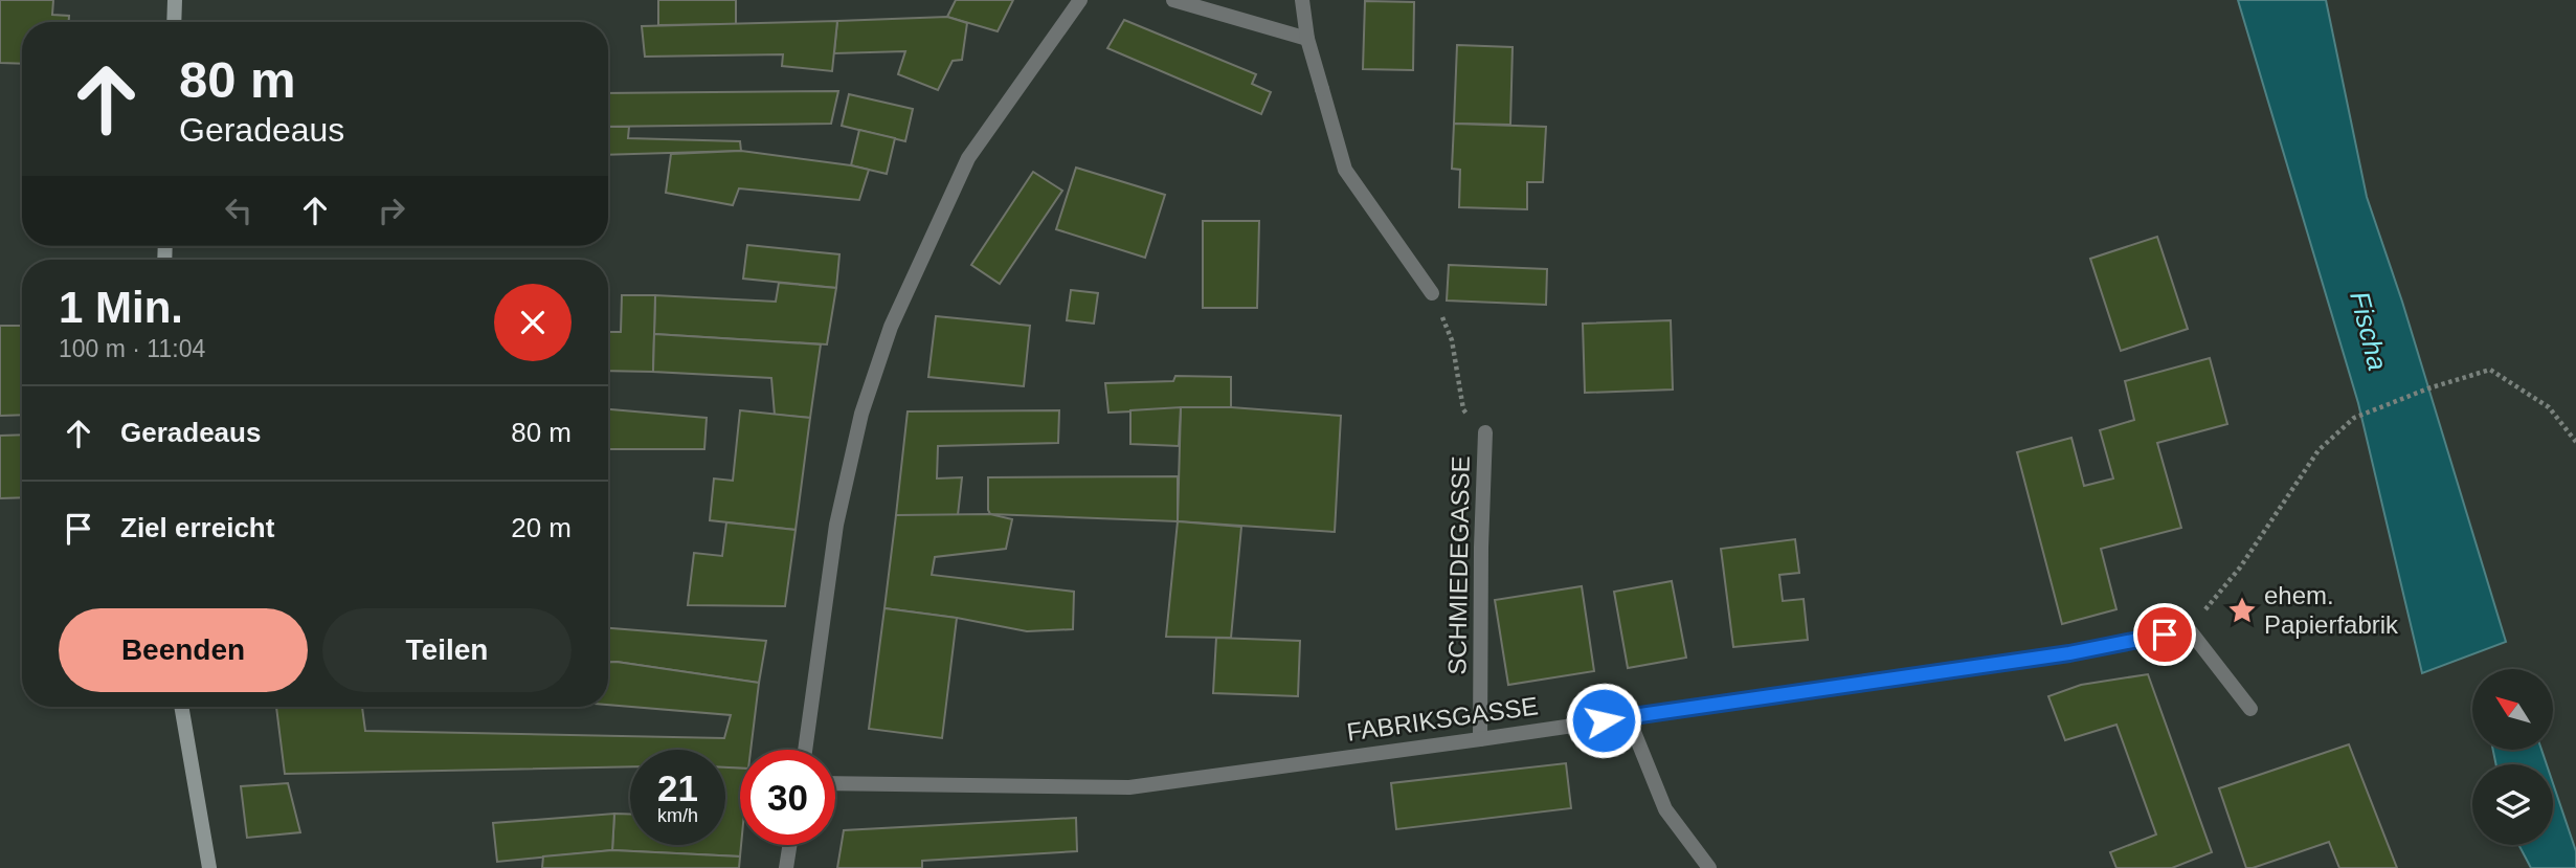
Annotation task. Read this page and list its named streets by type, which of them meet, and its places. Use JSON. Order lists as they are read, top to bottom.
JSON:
{
  "streets": {
    "street": ["SCHMIEDEGASSE", "FABRIKSGASSE"]
  },
  "crossings": [
    ["SCHMIEDEGASSE", "FABRIKSGASSE"]
  ],
  "water": ["Fischa"],
  "places": {
    "place": ["ehem. Papierfabrik"]
  },
  "north": "top left",
  "page": {
    "turn": ["80 m", "Geradeaus"],
    "heading": ["1 Min.", "100 m · 11:04"],
    "list": [
      {
        "name": "Geradeaus",
        "value": "80 m"
      },
      {
        "name": "Ziel erreicht",
        "value": "20 m"
      }
    ],
    "buttons": ["Beenden", "Teilen"],
    "speed": "21 km/h",
    "limit": "30"
  }
}
